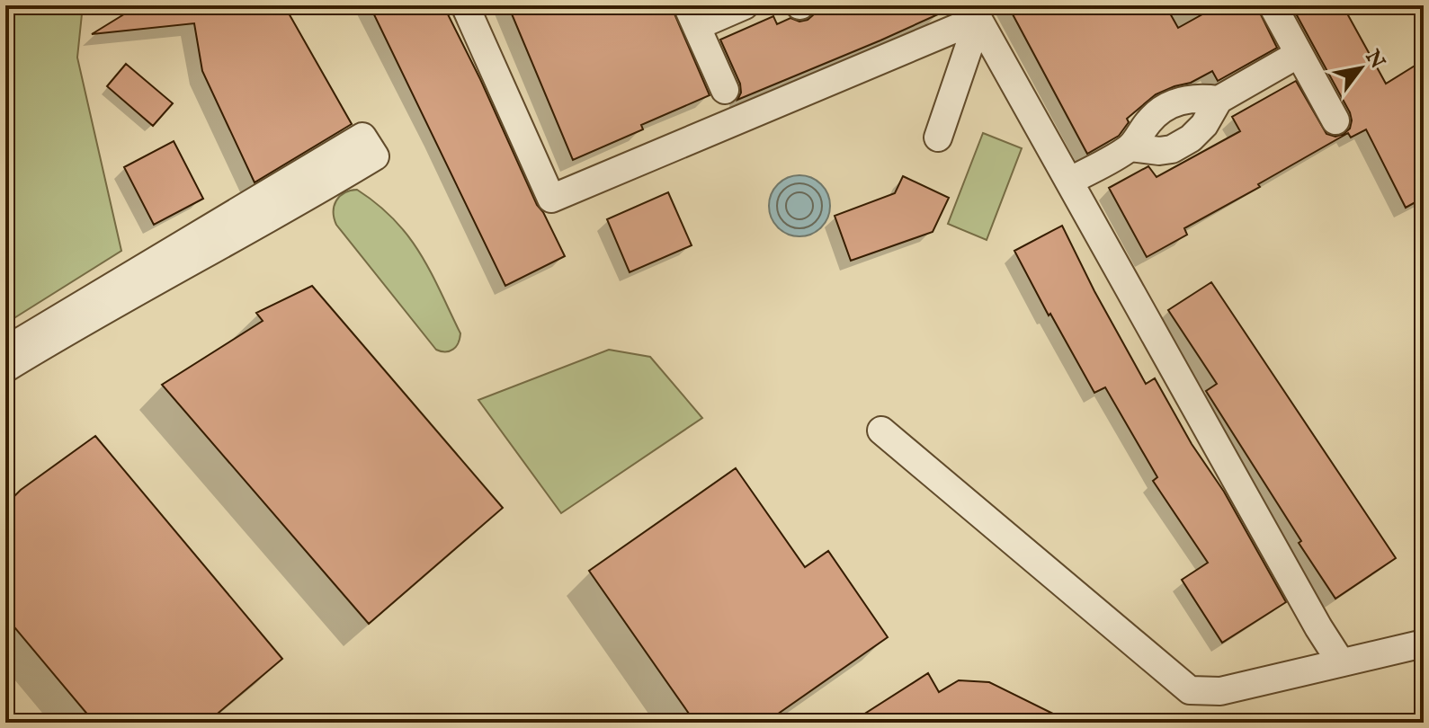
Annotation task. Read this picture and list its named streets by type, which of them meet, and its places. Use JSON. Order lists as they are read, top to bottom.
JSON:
{
  "north": "top right"
}
